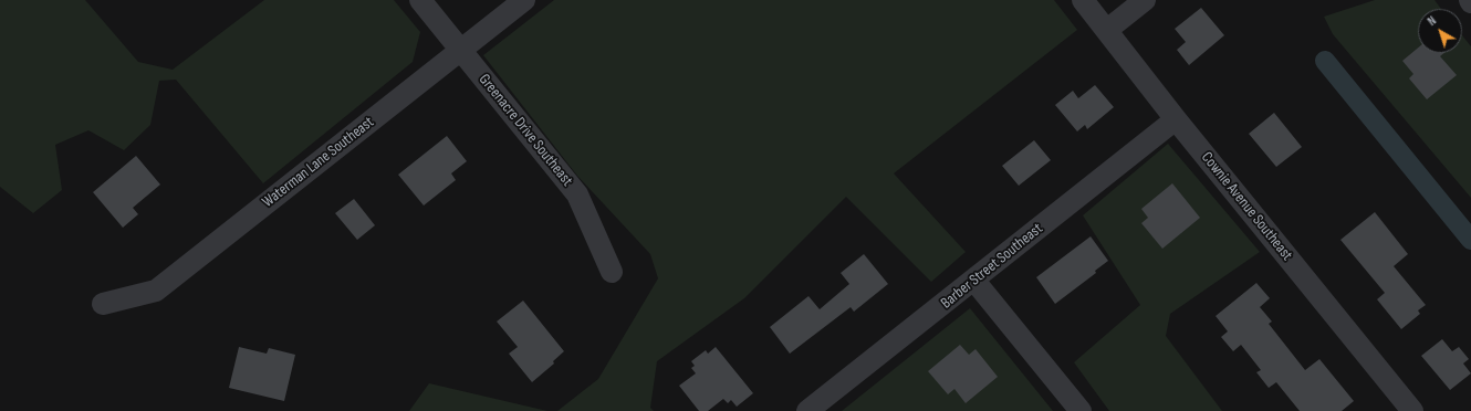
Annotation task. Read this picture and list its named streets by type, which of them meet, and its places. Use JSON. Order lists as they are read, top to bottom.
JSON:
{
  "streets": {
    "street": [
      "Greenacre Drive Southeast",
      "Waterman Lane Southeast",
      "Cownie Avenue Southeast",
      "Barber Street Southeast"
    ]
  },
  "crossings": [
    ["Greenacre Drive Southeast", "Waterman Lane Southeast"],
    ["Cownie Avenue Southeast", "Barber Street Southeast"]
  ],
  "north": "top left"
}
